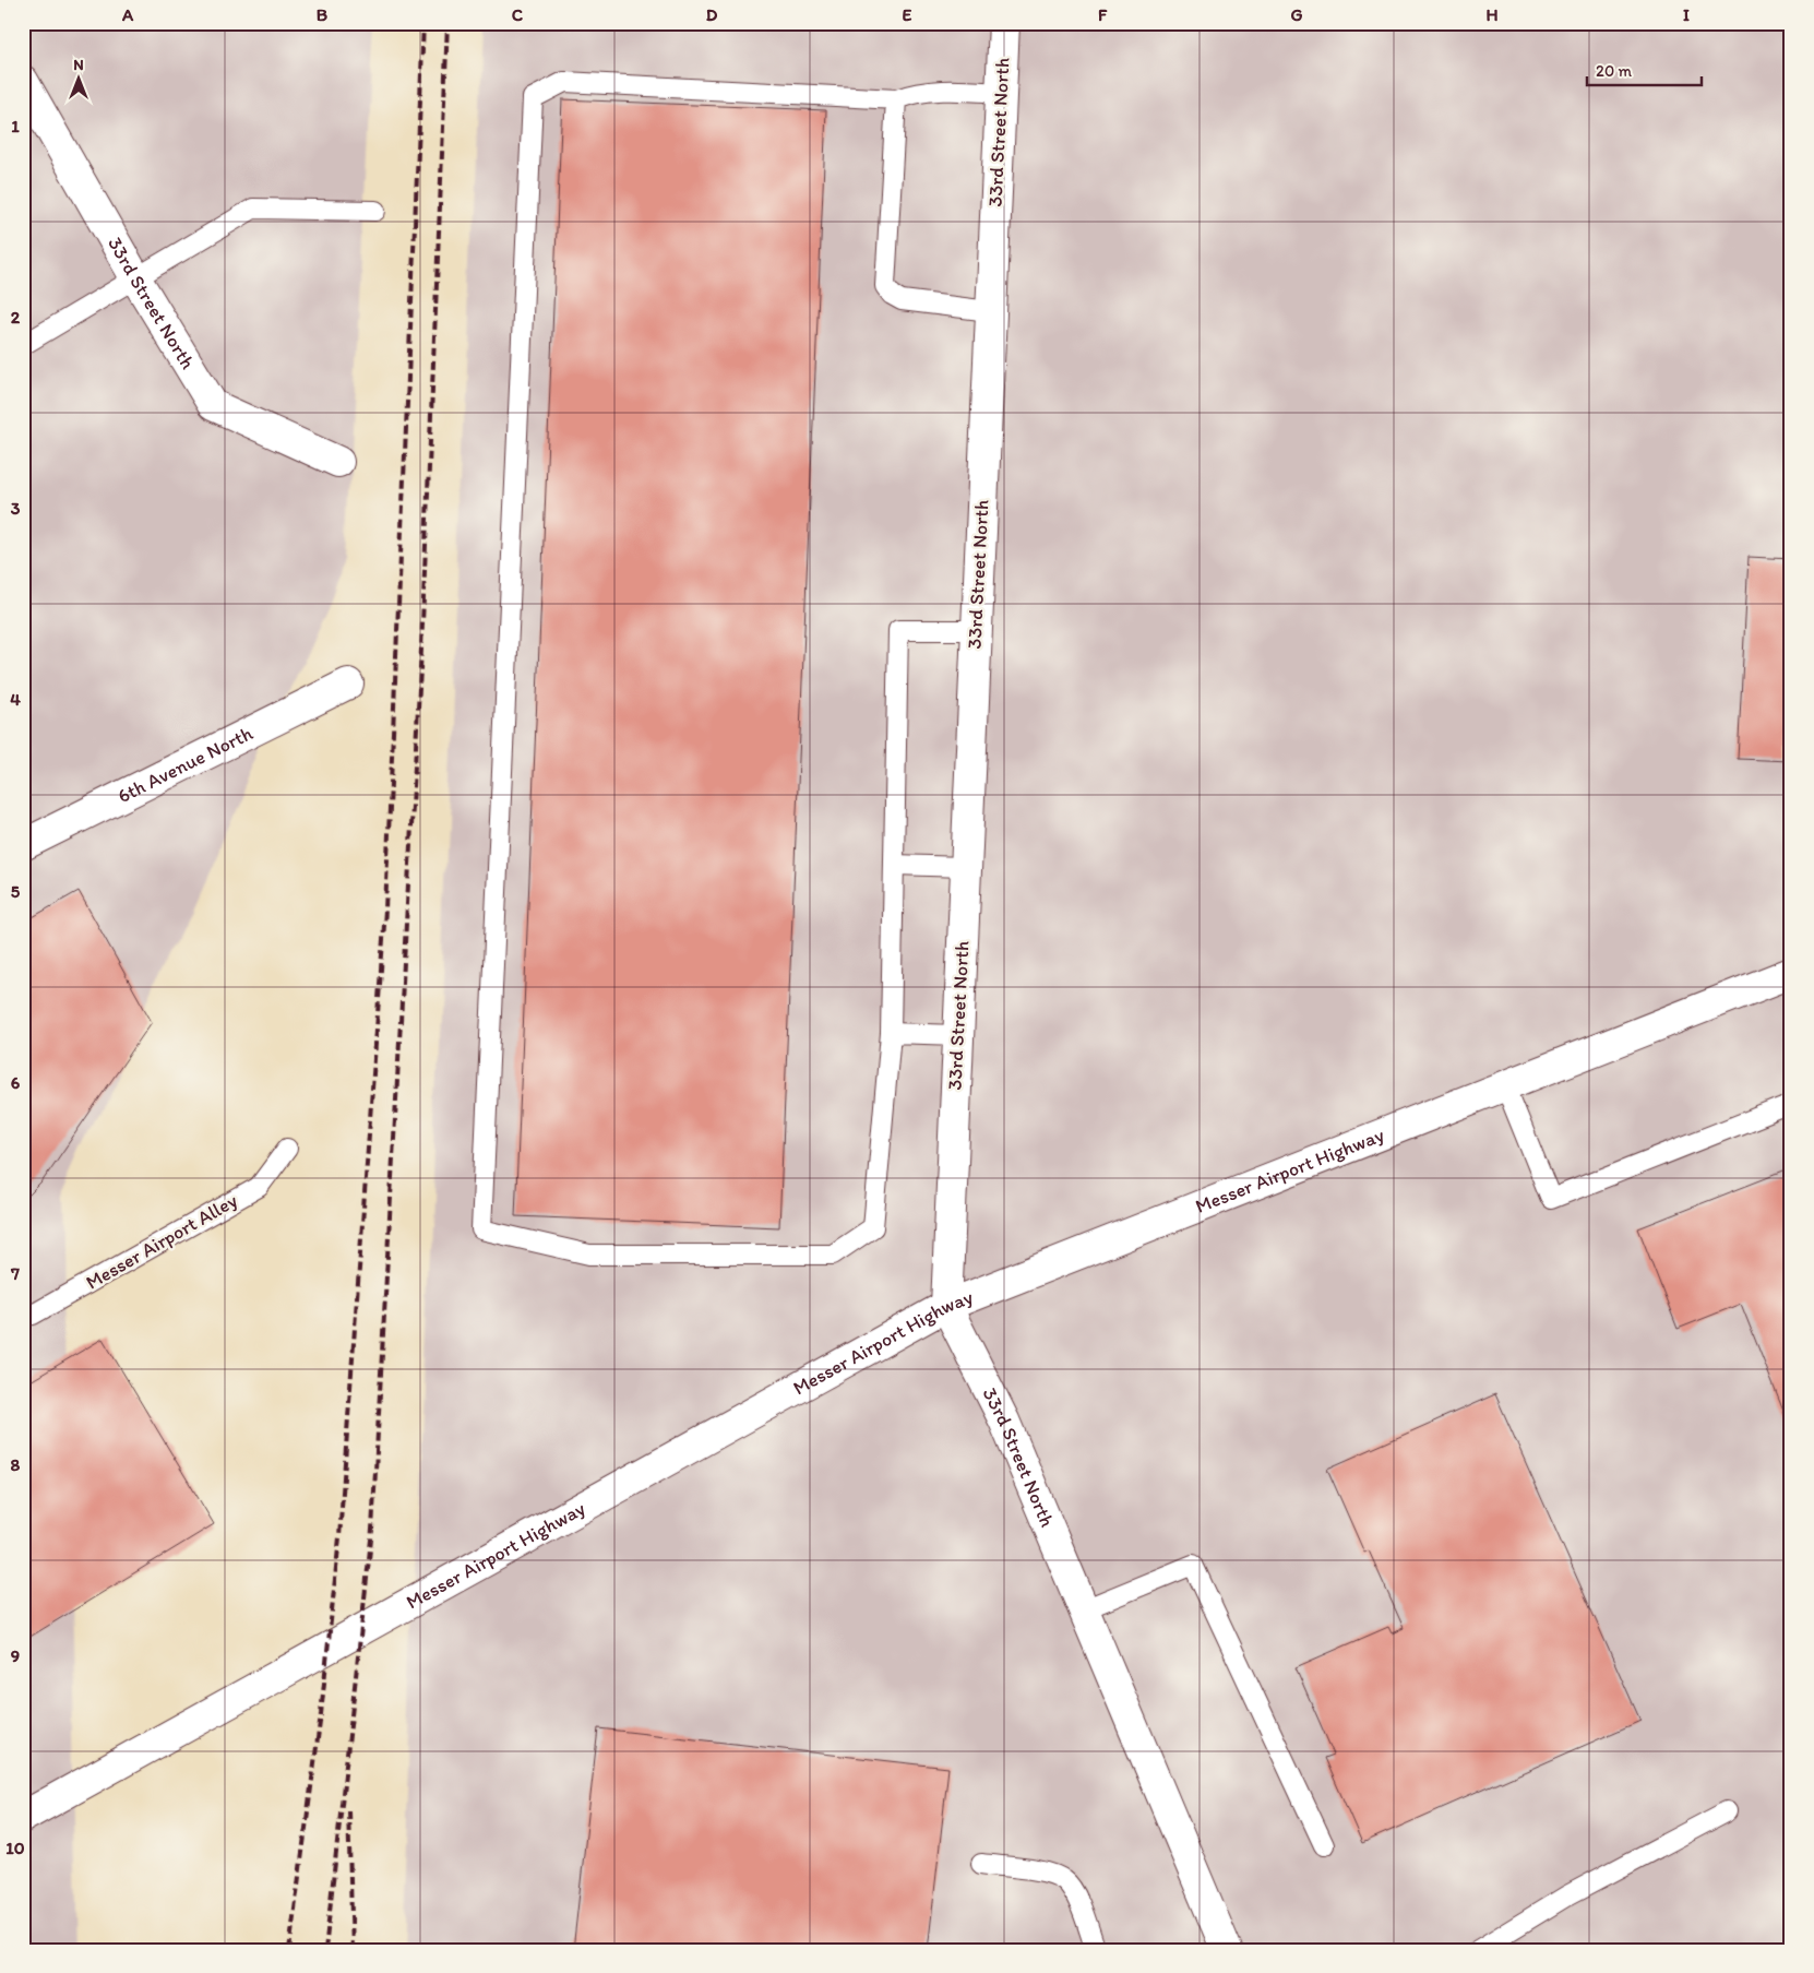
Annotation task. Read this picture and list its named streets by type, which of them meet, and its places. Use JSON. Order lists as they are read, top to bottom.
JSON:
{
  "streets": {
    "street": ["33rd Street North", "6th Avenue North", "Messer Airport Highway"],
    "lane": ["Messer Airport Alley"]
  },
  "crossings": [
    ["33rd Street North", "Messer Airport Highway"]
  ],
  "scale_bar": "20 m",
  "north": "top",
  "grid": {
    "columns": [
      "A",
      "B",
      "C",
      "D",
      "E",
      "F",
      "G",
      "H",
      "I"
    ],
    "rows": [
      "1",
      "2",
      "3",
      "4",
      "5",
      "6",
      "7",
      "8",
      "9",
      "10"
    ]
  }
}
